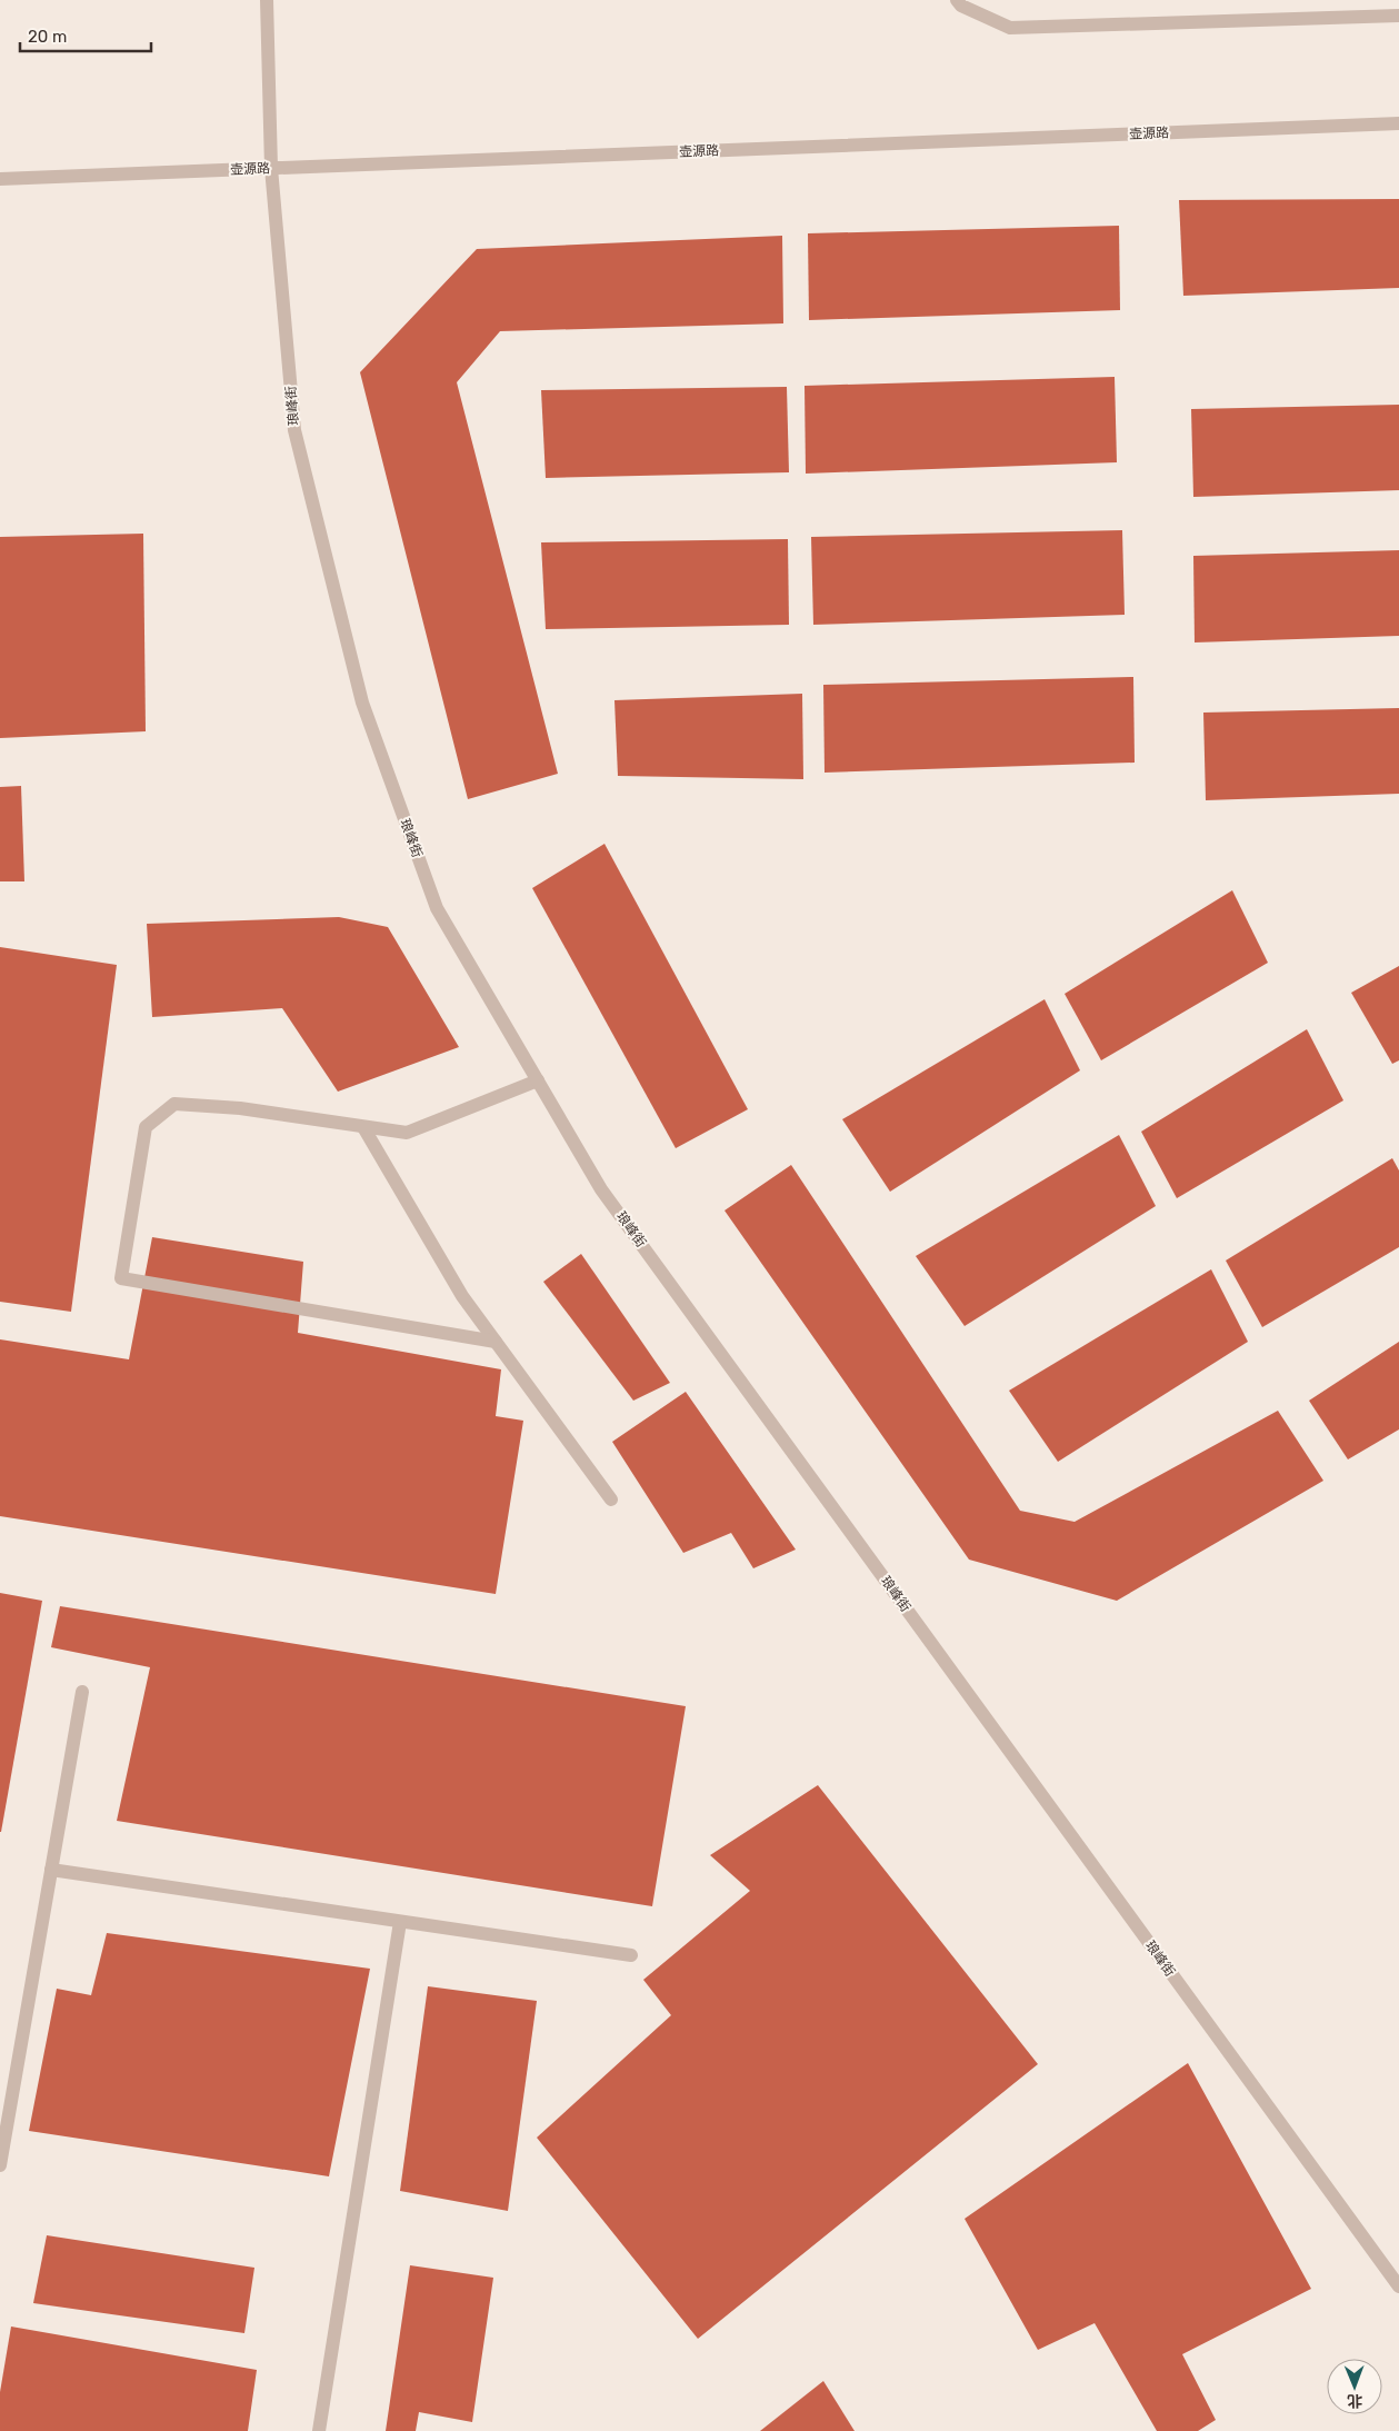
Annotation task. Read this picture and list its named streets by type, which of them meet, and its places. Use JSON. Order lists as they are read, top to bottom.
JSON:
{
  "streets": {
    "street": ["壶源路", "琅峰街"]
  },
  "crossings": [
    ["壶源路", "琅峰街"]
  ],
  "scale_bar": "20 m",
  "north": "bottom"
}
